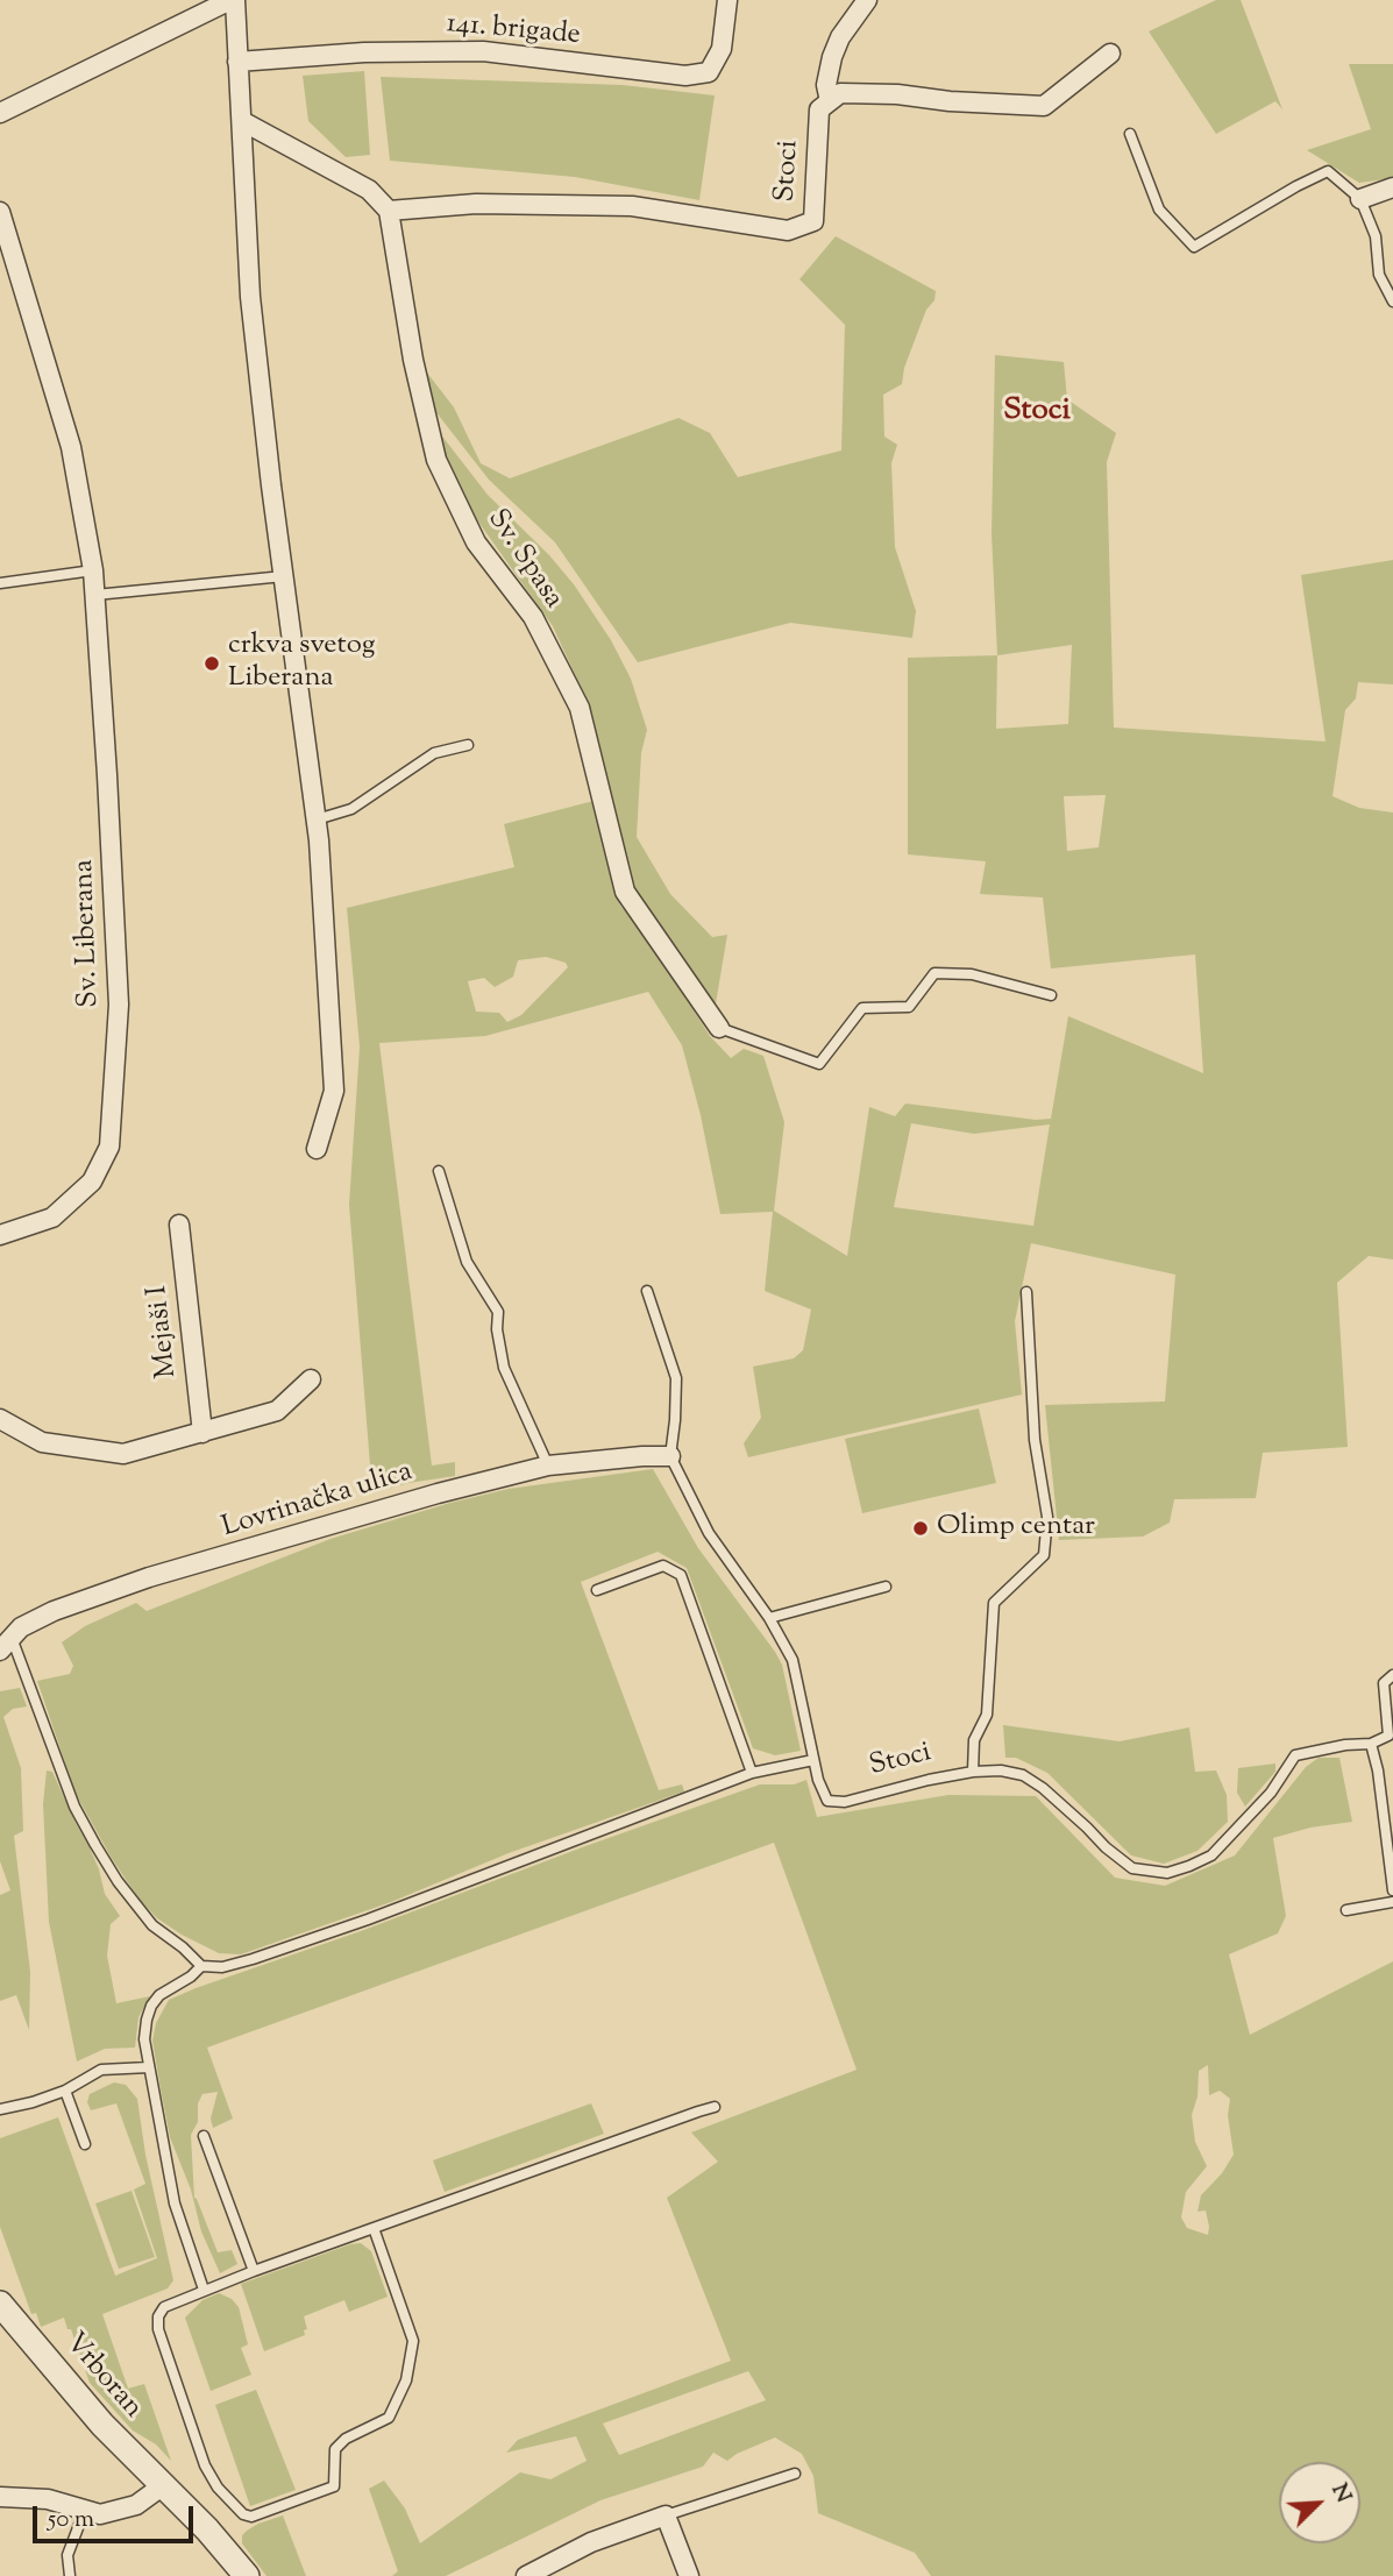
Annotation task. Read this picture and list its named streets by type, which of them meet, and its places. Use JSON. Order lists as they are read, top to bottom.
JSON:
{
  "streets": {
    "street": [
      "141. brigade",
      "Stoci",
      "Sv. Spasa",
      "Sv. Liberana",
      "Mejaši I",
      "Lovrinačka ulica",
      "Vrboran"
    ]
  },
  "crossings": [
    ["Stoci", "Sv. Spasa"],
    ["Stoci", "Lovrinačka ulica"]
  ],
  "districts": ["Stoci"],
  "places": ["crkva svetog Liberana", "Olimp centar"],
  "scale_bar": "50 m",
  "north": "top right"
}
